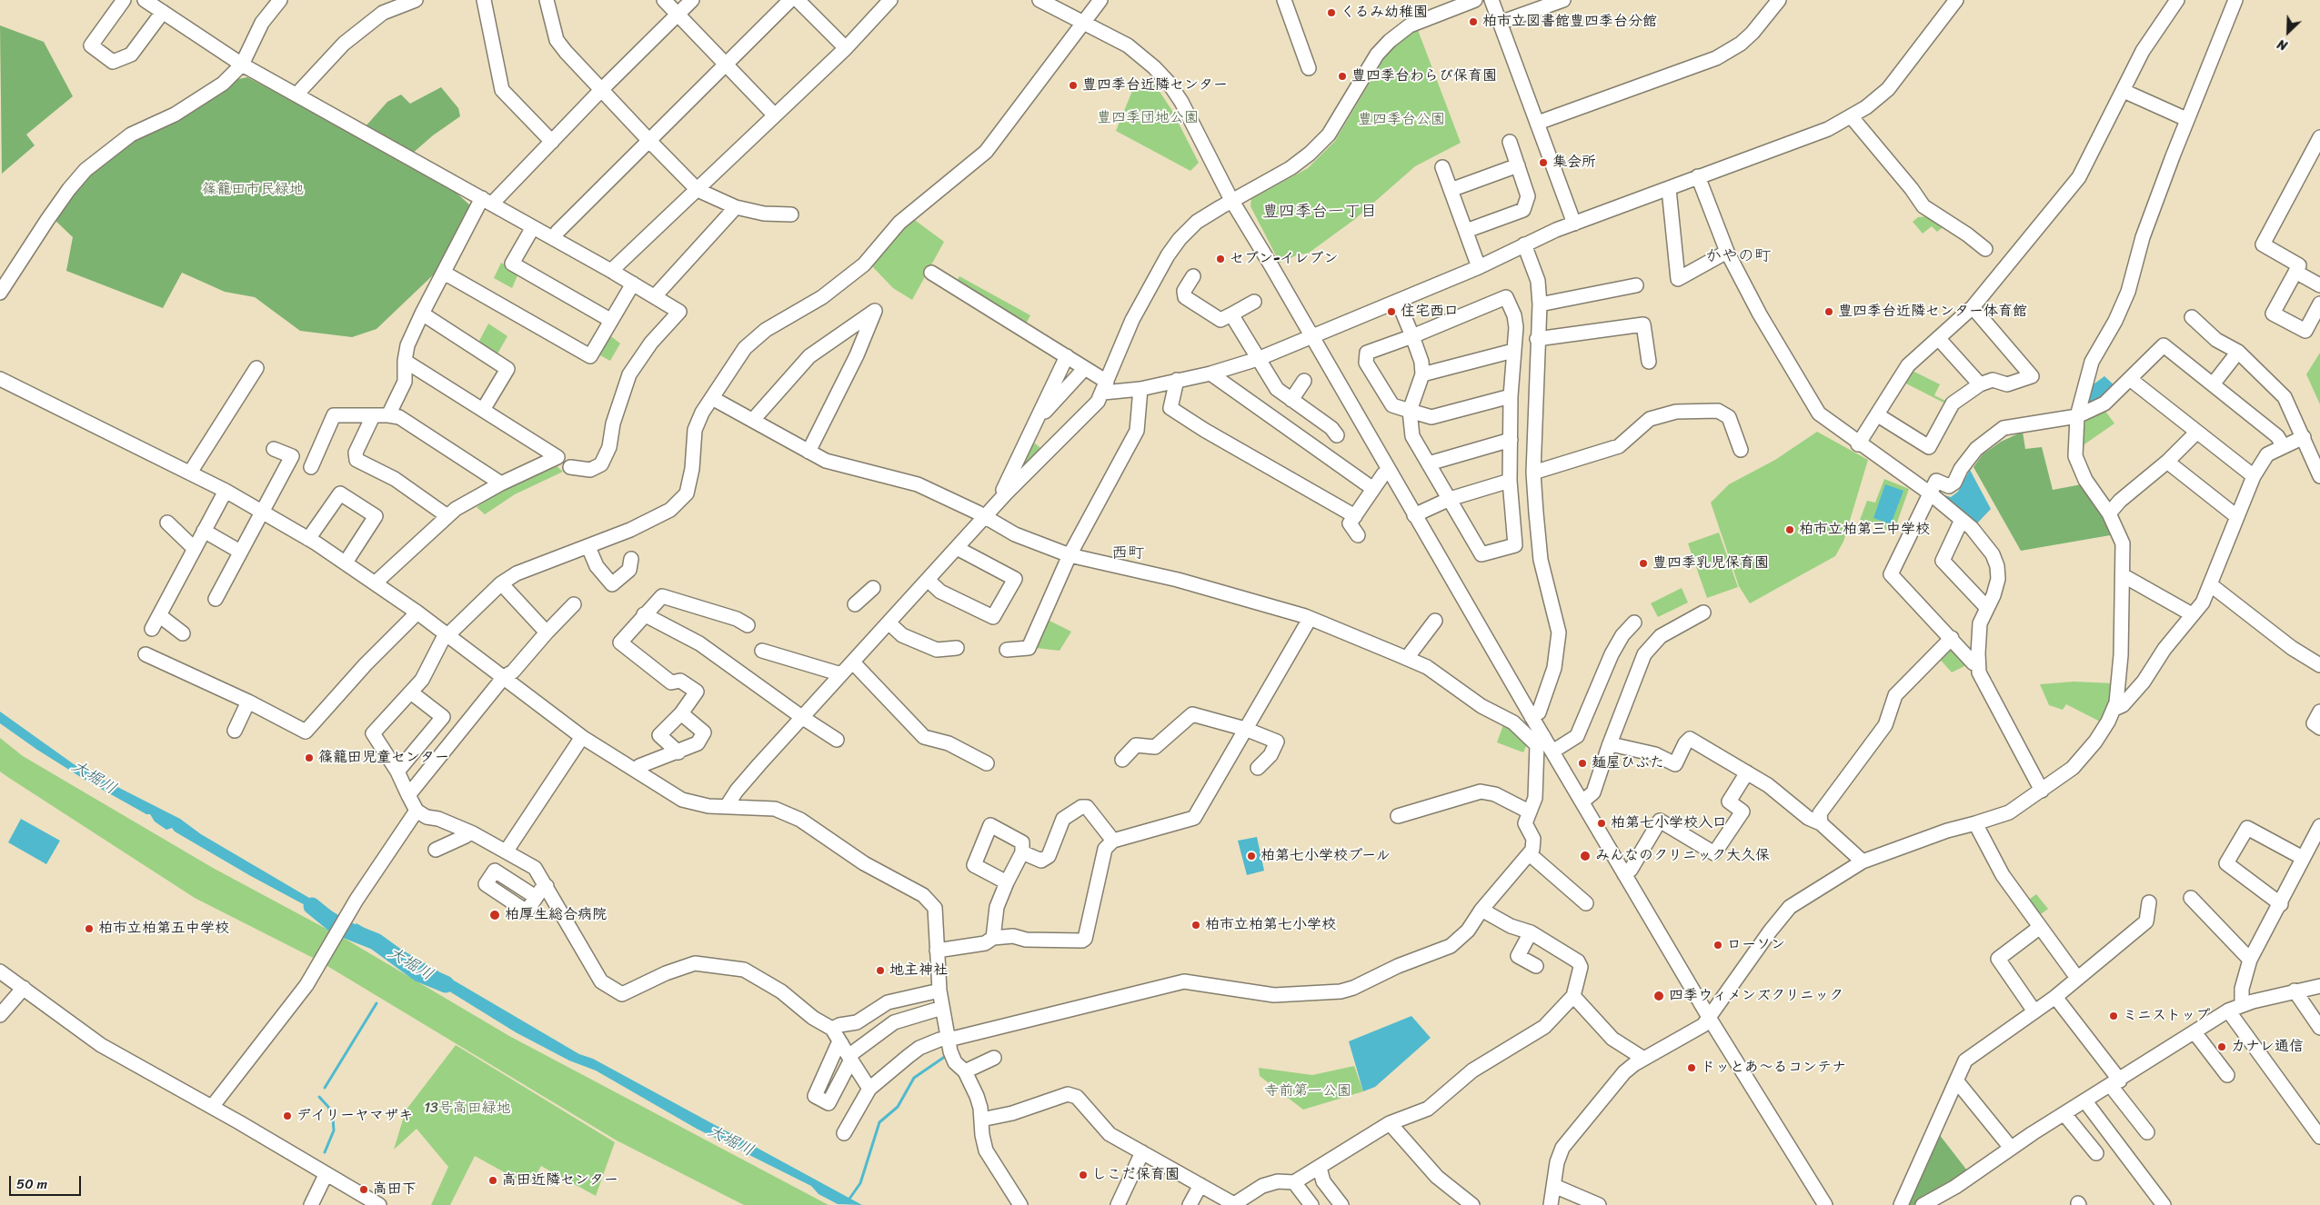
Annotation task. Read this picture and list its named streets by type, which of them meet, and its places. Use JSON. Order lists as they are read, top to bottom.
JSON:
{
  "districts": ["豊四季台一丁目", "かやの町", "西町"],
  "water": ["大堀川"],
  "parks": [
    "豊四季団地公園",
    "豊四季台公園",
    "篠籠田市民緑地",
    "寺前第一公園",
    "13号高田緑地"
  ],
  "places": [
    "くるみ幼稚園",
    "柏市立図書館豊四季台分館",
    "豊四季台わらび保育園",
    "豊四季台近隣センター",
    "集会所",
    "セブン-イレブン",
    "住宅西口",
    "豊四季台近隣センター体育館",
    "柏市立柏第三中学校",
    "豊四季乳児保育園",
    "篠籠田児童センター",
    "麺屋ひぶた",
    "柏第七小学校入口",
    "柏第七小学校プール",
    "みんなのクリニック大久保",
    "柏厚生総合病院",
    "柏市立柏第七小学校",
    "柏市立柏第五中学校",
    "ローソン",
    "地主神社",
    "四季ウィメンズクリニック",
    "ミニストップ",
    "カナレ通信",
    "ドッとあ〜るコンテナ",
    "デイリーヤマザキ",
    "しこだ保育園",
    "高田近隣センター",
    "高田下"
  ],
  "scale_bar": "50 m",
  "north": "bottom left"
}
